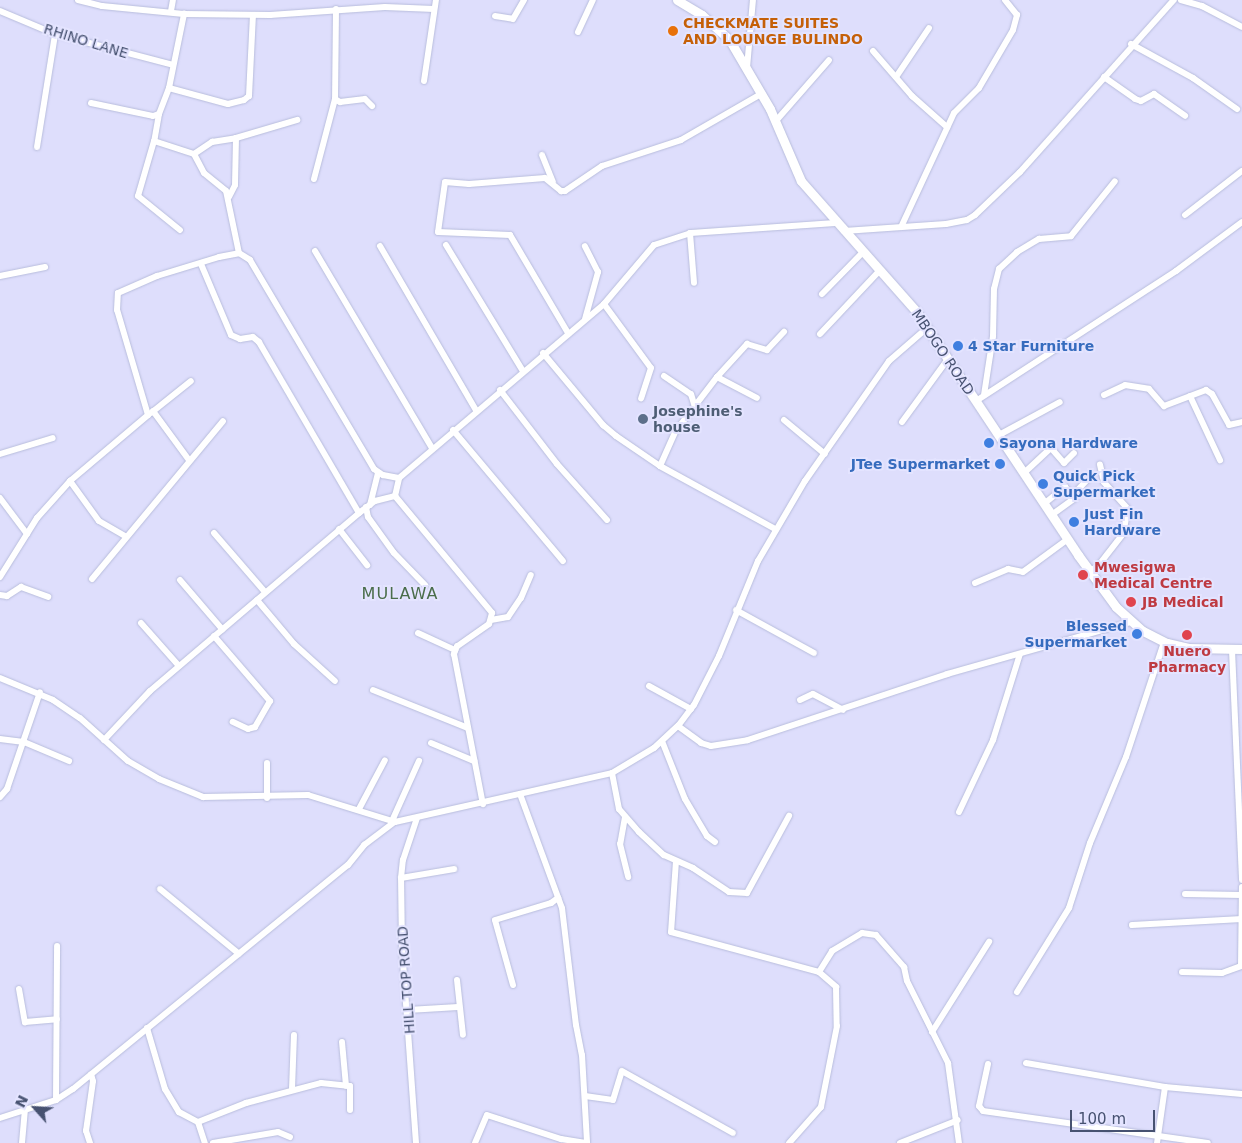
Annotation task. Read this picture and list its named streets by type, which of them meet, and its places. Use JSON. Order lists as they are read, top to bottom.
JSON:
{
  "streets": {
    "main road": ["MBOGO ROAD"],
    "street": ["RHINO LANE", "HILL TOP ROAD"]
  },
  "districts": ["MULAWA"],
  "places": [
    "CHECKMATE SUITES AND LOUNGE BULINDO",
    "4 Star Furniture",
    "Josephine's house",
    "Sayona Hardware",
    "JTee Supermarket",
    "Quick Pick Supermarket",
    "Just Fin Hardware",
    "Mwesigwa Medical Centre",
    "JB Medical",
    "Blessed Supermarket",
    "Nuero Pharmacy"
  ],
  "scale_bar": "100 m",
  "north": "top left"
}
